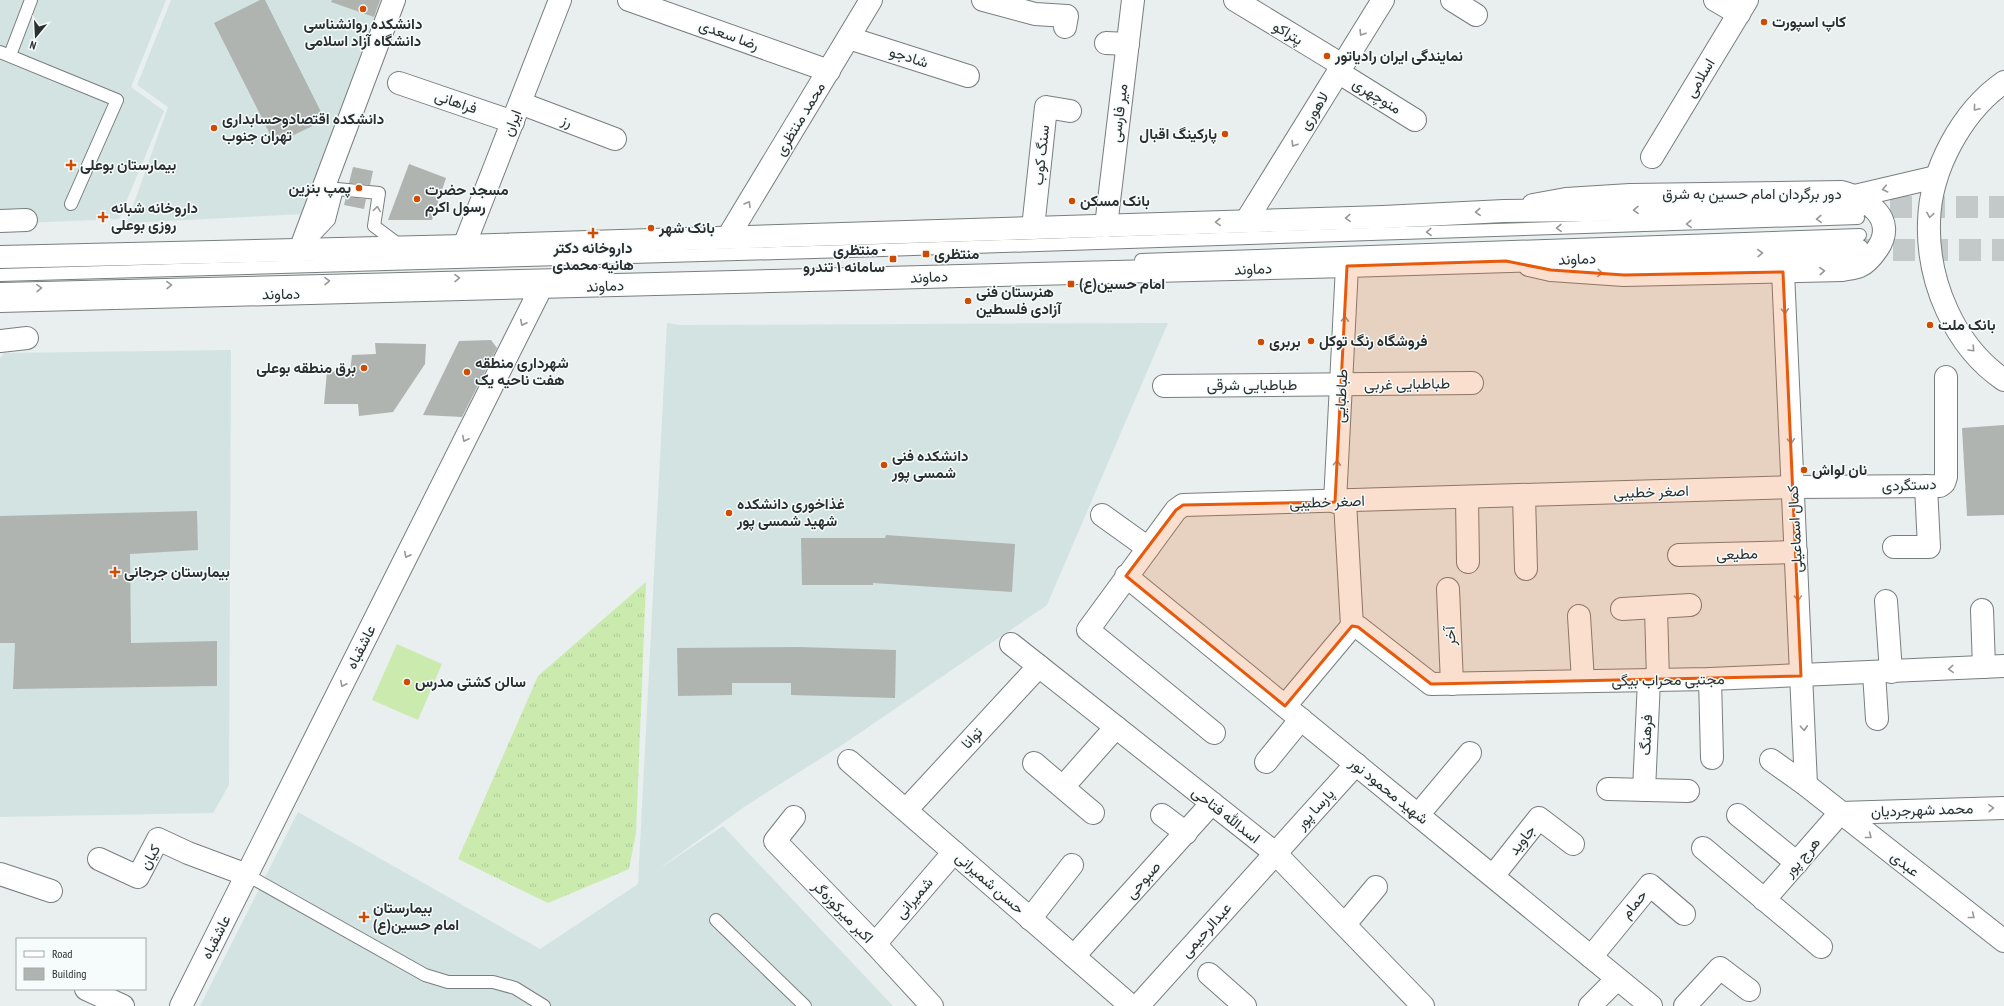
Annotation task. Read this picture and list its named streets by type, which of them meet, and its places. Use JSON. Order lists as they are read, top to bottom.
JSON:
{
  "streets": {
    "street": [
      "پتراکو",
      "رضا سعدی",
      "شادجو",
      "اسلامی",
      "منوچهری",
      "فراهانی",
      "لاهوری",
      "میر فارسی",
      "محمد منتظری",
      "رز",
      "ایران",
      "سنگ کوب",
      "دور برگردان امام حسین به شرق",
      "دماوند",
      "طباطبایی غربی",
      "طباطبایی شرقی",
      "طباطبایی",
      "دستگردی",
      "اصغر خطیبی",
      "کمال اسماعیلی",
      "مطیعی",
      "آخر",
      "عاشقباه",
      "مجتبی محراب بیگی",
      "فرهنگ",
      "توانا",
      "شهید محمود نور",
      "پارسا پور",
      "محمد شهرجردیان",
      "اسدالله فتاحی",
      "جاوید",
      "کیان",
      "هرج پور",
      "عبدی",
      "صبوحی",
      "حسن شمیرانی",
      "شمیرانی",
      "حمام",
      "اکبر میرکوزه‌گر",
      "عبدالرحیمی"
    ]
  },
  "crossings": [
    ["پتراکو", "منوچهری"],
    ["پتراکو", "لاهوری"],
    ["رضا سعدی", "محمد منتظری"],
    ["شادجو", "محمد منتظری"],
    ["منوچهری", "لاهوری"],
    ["فراهانی", "رز"],
    ["فراهانی", "ایران"],
    ["رز", "ایران"],
    ["دور برگردان امام حسین به شرق", "دماوند"],
    ["دور برگردان امام حسین به شرق", "کمال اسماعیلی"],
    ["دماوند", "طباطبایی"],
    ["دماوند", "عاشقباه"],
    ["طباطبایی غربی", "طباطبایی شرقی"],
    ["طباطبایی غربی", "طباطبایی"],
    ["طباطبایی شرقی", "طباطبایی"],
    ["طباطبایی", "اصغر خطیبی"],
    ["طباطبایی", "مجتبی محراب بیگی"],
    ["دستگردی", "اصغر خطیبی"],
    ["دستگردی", "کمال اسماعیلی"],
    ["اصغر خطیبی", "کمال اسماعیلی"],
    ["اصغر خطیبی", "شهید محمود نور"],
    ["کمال اسماعیلی", "مطیعی"],
    ["کمال اسماعیلی", "مجتبی محراب بیگی"],
    ["کمال اسماعیلی", "عبدی"],
    ["آخر", "مجتبی محراب بیگی"],
    ["عاشقباه", "کیان"],
    ["مجتبی محراب بیگی", "فرهنگ"],
    ["توانا", "اسدالله فتاحی"],
    ["توانا", "حسن شمیرانی"],
    ["شهید محمود نور", "پارسا پور"],
    ["شهید محمود نور", "جاوید"],
    ["شهید محمود نور", "حمام"],
    ["پارسا پور", "اسدالله فتاحی"],
    ["پارسا پور", "عبدالرحیمی"],
    ["محمد شهرجردیان", "هرج پور"],
    ["محمد شهرجردیان", "عبدی"],
    ["اسدالله فتاحی", "صبوحی"],
    ["اسدالله فتاحی", "عبدالرحیمی"],
    ["هرج پور", "عبدی"],
    ["صبوحی", "حسن شمیرانی"],
    ["حسن شمیرانی", "شمیرانی"],
    ["شمیرانی", "اکبر میرکوزه‌گر"]
  ],
  "one_way": [
    "لاهوری",
    "محمد منتظری",
    "طباطبایی",
    "عاشقباه",
    "محمد شهرجردیان"
  ],
  "places": {
    "other": [
      "دانشکده روانشناسی دانشگاه آزاد اسلامی",
      "کاپ اسپورت",
      "نمایندگی ایران رادیاتور",
      "دانشکده اقتصادوحسابداری تهران جنوب",
      "پارکینگ اقبال",
      "پمپ بنزین",
      "مسجد حضرت رسول اکرم",
      "بانک مسکن",
      "بانک شهر",
      "هنرستان فنی آزادی فلسطین",
      "بانک ملت",
      "فروشگاه رنگ توکل",
      "بربری",
      "برق منطقه بوعلی",
      "شهرداری منطقه هفت ناحیه یک",
      "دانشکده فنی شمسی پور",
      "نان لواش",
      "غذاخوری دانشکده شهید شمسی پور",
      "سالن کشتی مدرس"
    ],
    "health": [
      "بیمارستان بوعلی",
      "داروخانه شبانه روزی بوعلی",
      "داروخانه دکتر هانیه محمدی",
      "بیمارستان جرجانی",
      "بیمارستان امام حسین(ع)"
    ],
    "transit": ["منتظری", "منتظری - سامانه ۱ تندرو", "امام حسين(ع)"]
  },
  "legend": ["Road", "Building"],
  "north": "bottom"
}
